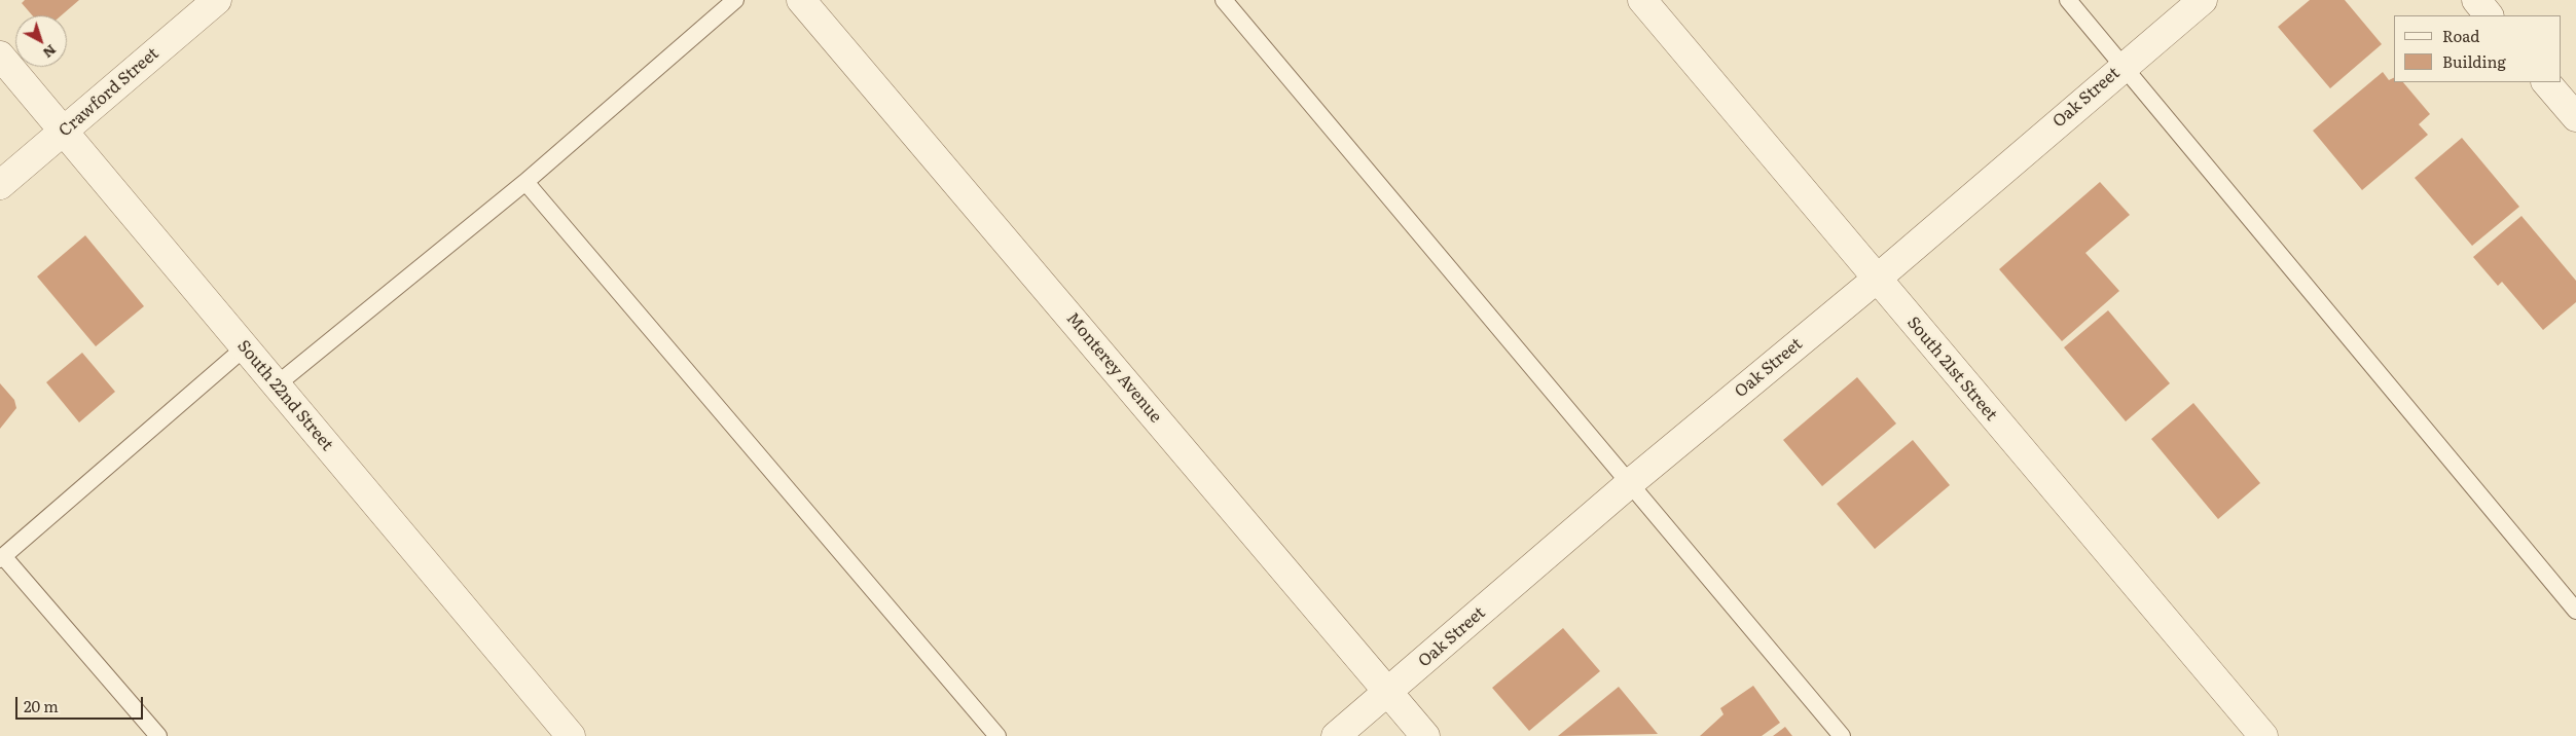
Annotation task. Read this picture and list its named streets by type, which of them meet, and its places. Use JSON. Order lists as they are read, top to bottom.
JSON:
{
  "streets": {
    "street": [
      "Crawford Street",
      "Oak Street",
      "Monterey Avenue",
      "South 21st Street",
      "South 22nd Street"
    ]
  },
  "crossings": [
    ["Crawford Street", "South 22nd Street"],
    ["Oak Street", "Monterey Avenue"],
    ["Oak Street", "South 21st Street"]
  ],
  "legend": ["Road", "Building"],
  "scale_bar": "20 m",
  "north": "bottom right"
}
